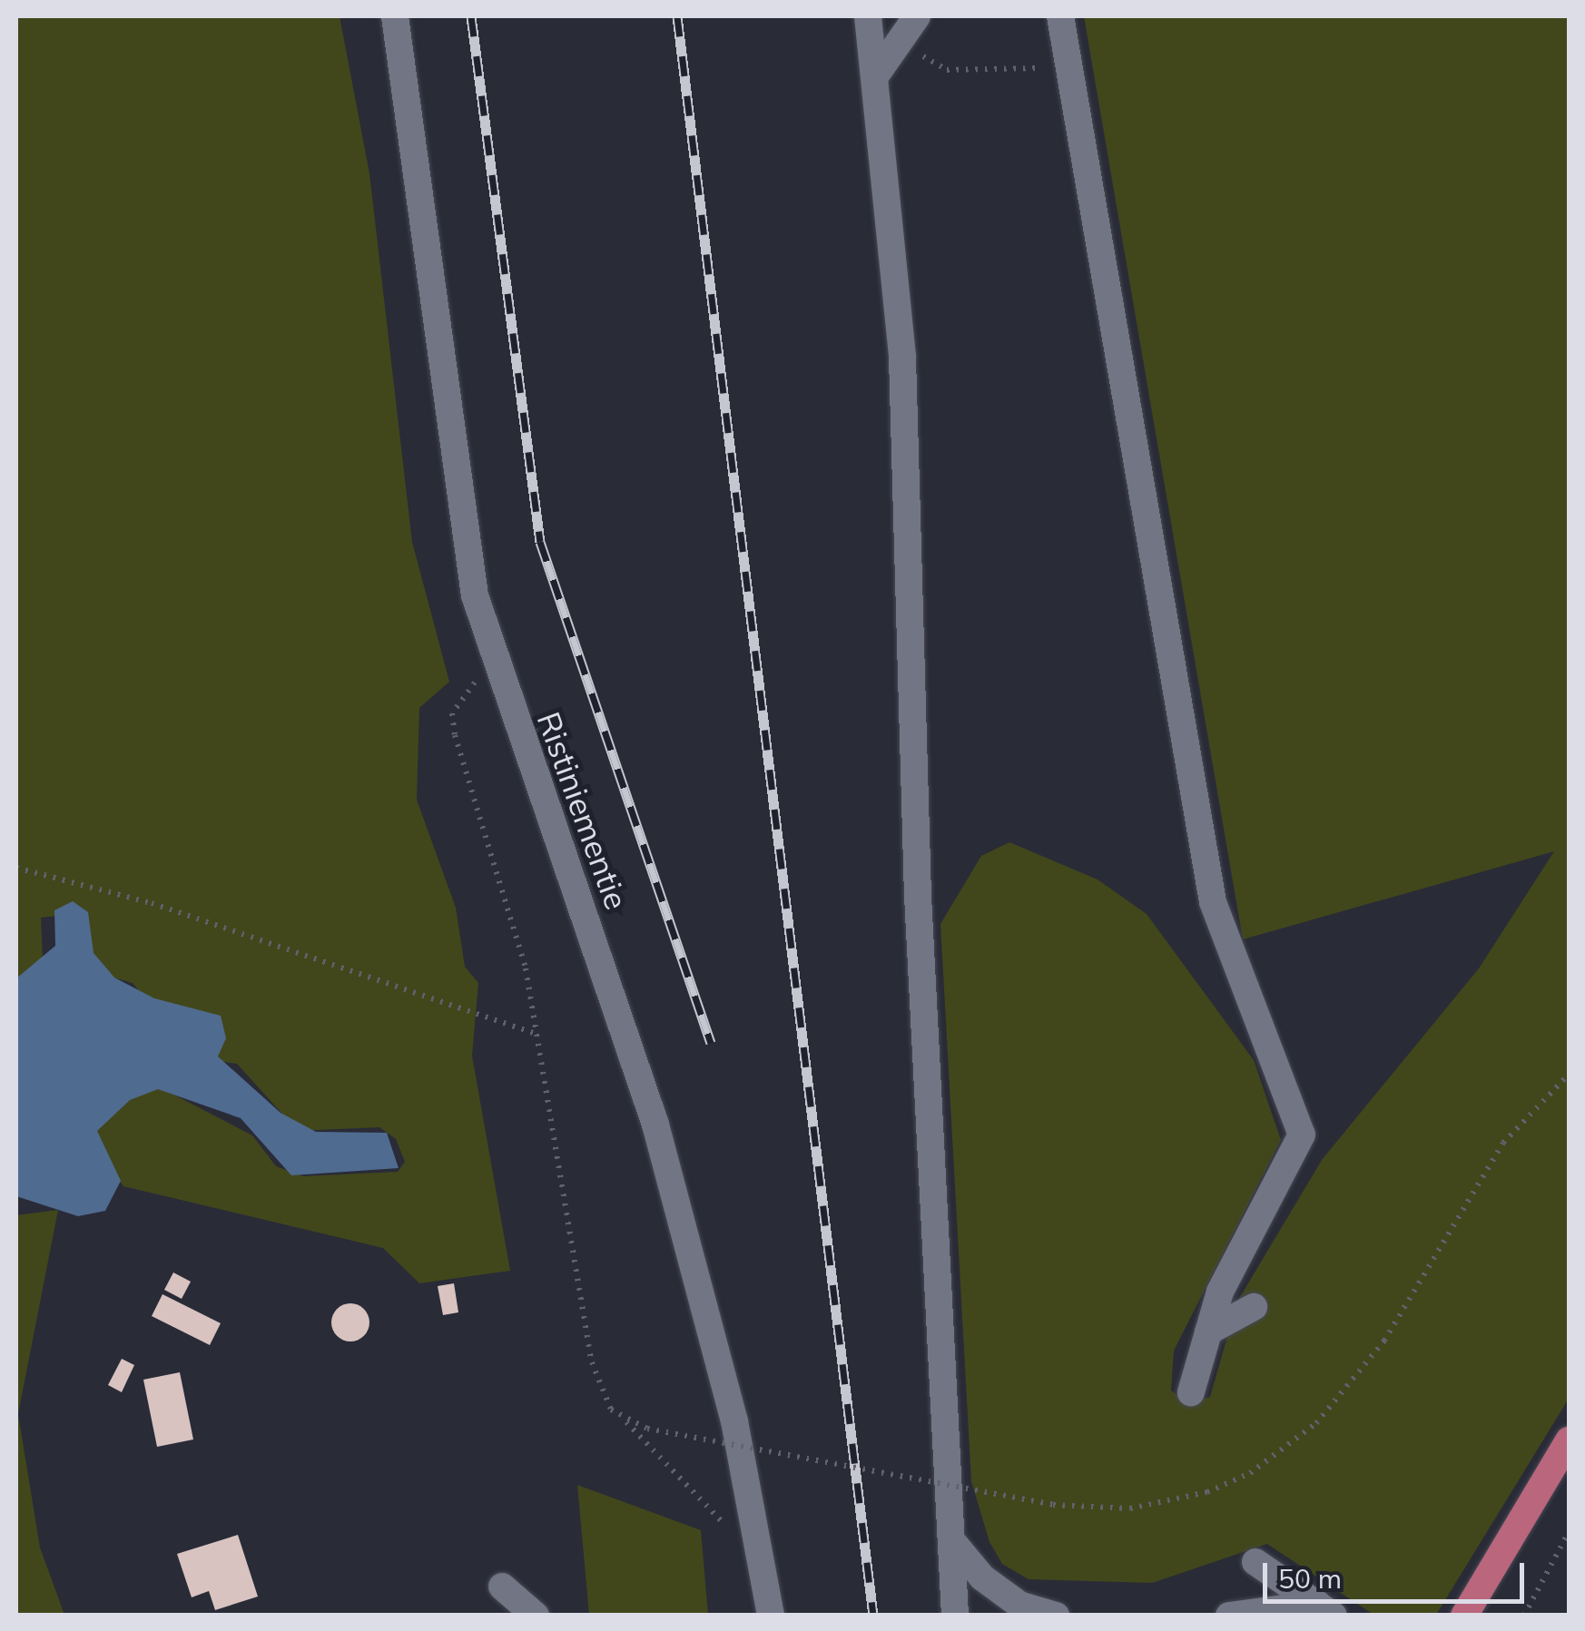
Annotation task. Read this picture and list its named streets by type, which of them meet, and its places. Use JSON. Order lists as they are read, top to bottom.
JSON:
{
  "streets": {
    "street": ["Ristiniementie"]
  },
  "scale_bar": "50 m"
}
